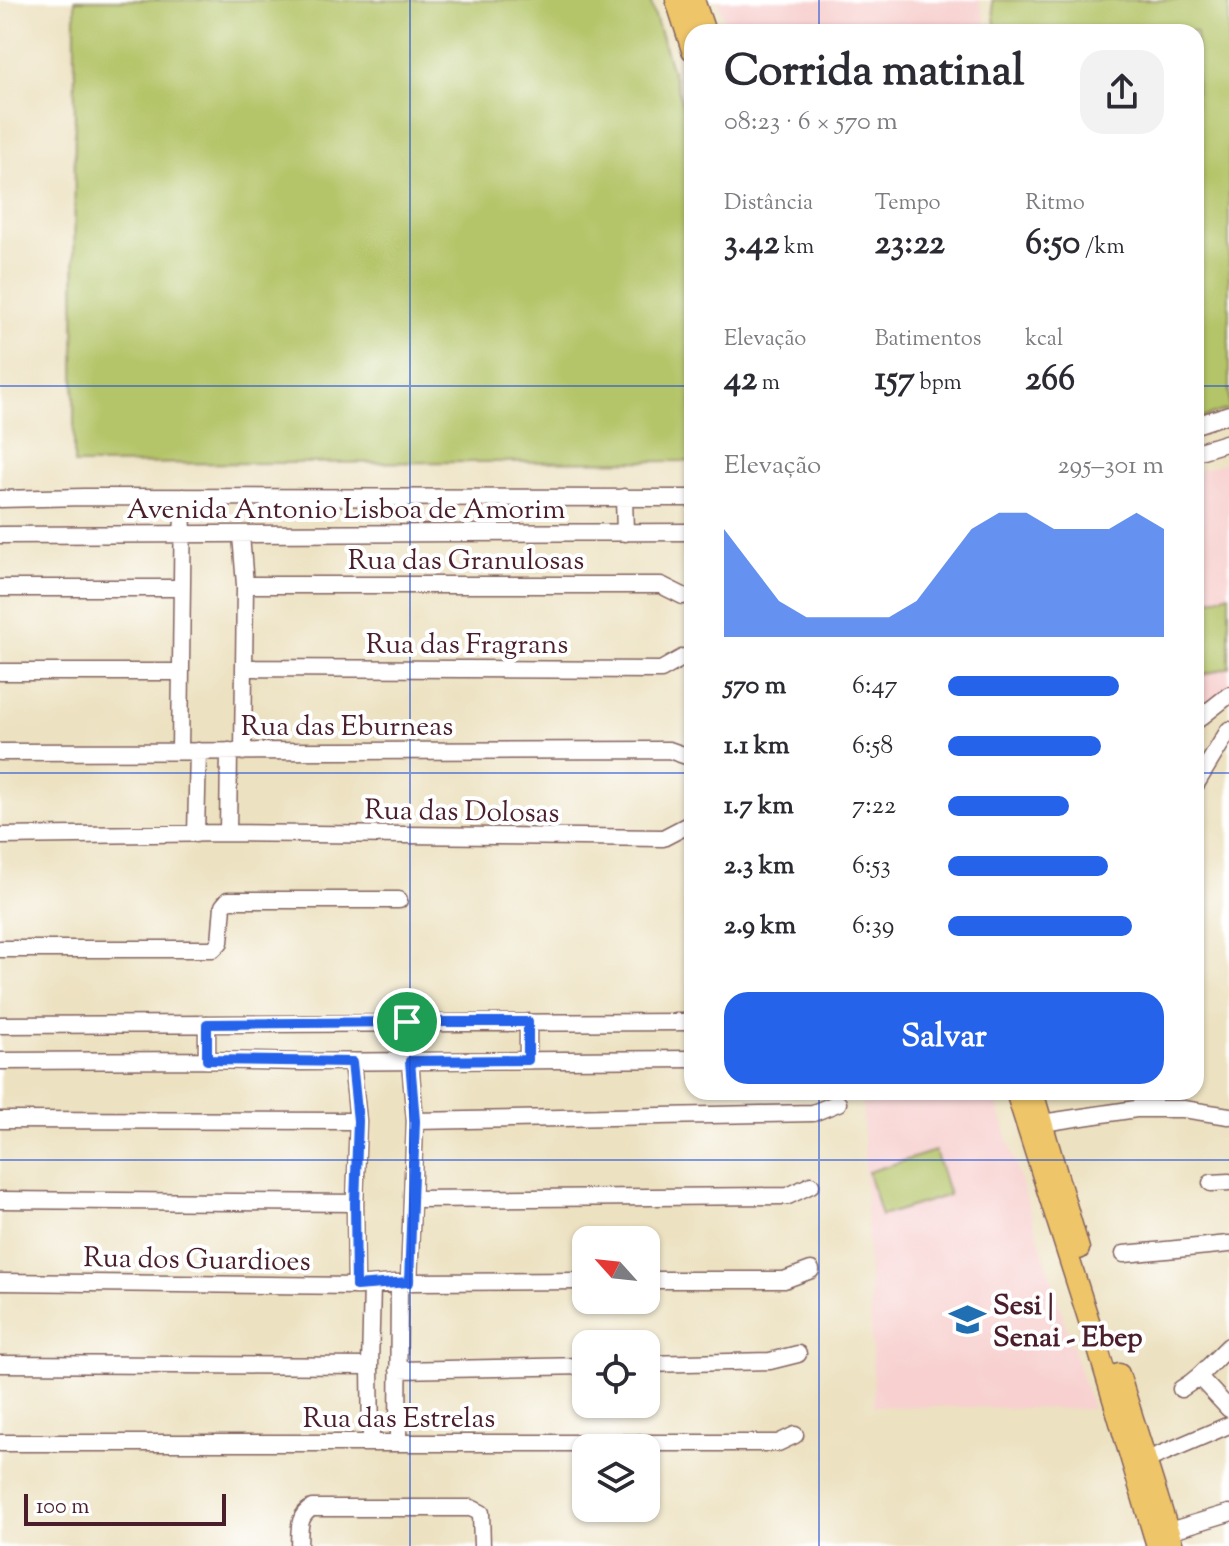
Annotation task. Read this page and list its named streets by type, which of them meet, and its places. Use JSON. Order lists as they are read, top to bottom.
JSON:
{
  "streets": {
    "street": [
      "Avenida Antonio Lisboa de Amorim",
      "Rua das Granulosas",
      "Rua das Fragrans",
      "Rua das Eburneas",
      "Rua das Dolosas",
      "Rua dos Guardioes",
      "Rua das Estrelas"
    ]
  },
  "places": {
    "school or university": ["Sesi | Senai - Ebep"]
  },
  "scale_bar": "100 m",
  "north": "top left",
  "page": {
    "heading": ["Corrida matinal", "08:23 · 6 × 570 m"],
    "stats": [
      ["Distância", "3.42 km"],
      ["Tempo", "23:22"],
      ["Ritmo", "6:50 /km"],
      ["Elevação", "42 m"],
      ["Batimentos", "157 bpm"],
      ["kcal", "266"]
    ],
    "chart": ["Elevação", "295–301 m"],
    "list": [
      {
        "name": "570 m",
        "note": "6:47"
      },
      {
        "name": "1.1 km",
        "note": "6:58"
      },
      {
        "name": "1.7 km",
        "note": "7:22"
      },
      {
        "name": "2.3 km",
        "note": "6:53"
      },
      {
        "name": "2.9 km",
        "note": "6:39"
      }
    ],
    "buttons": "Salvar",
    "scale": "100 m"
  }
}
